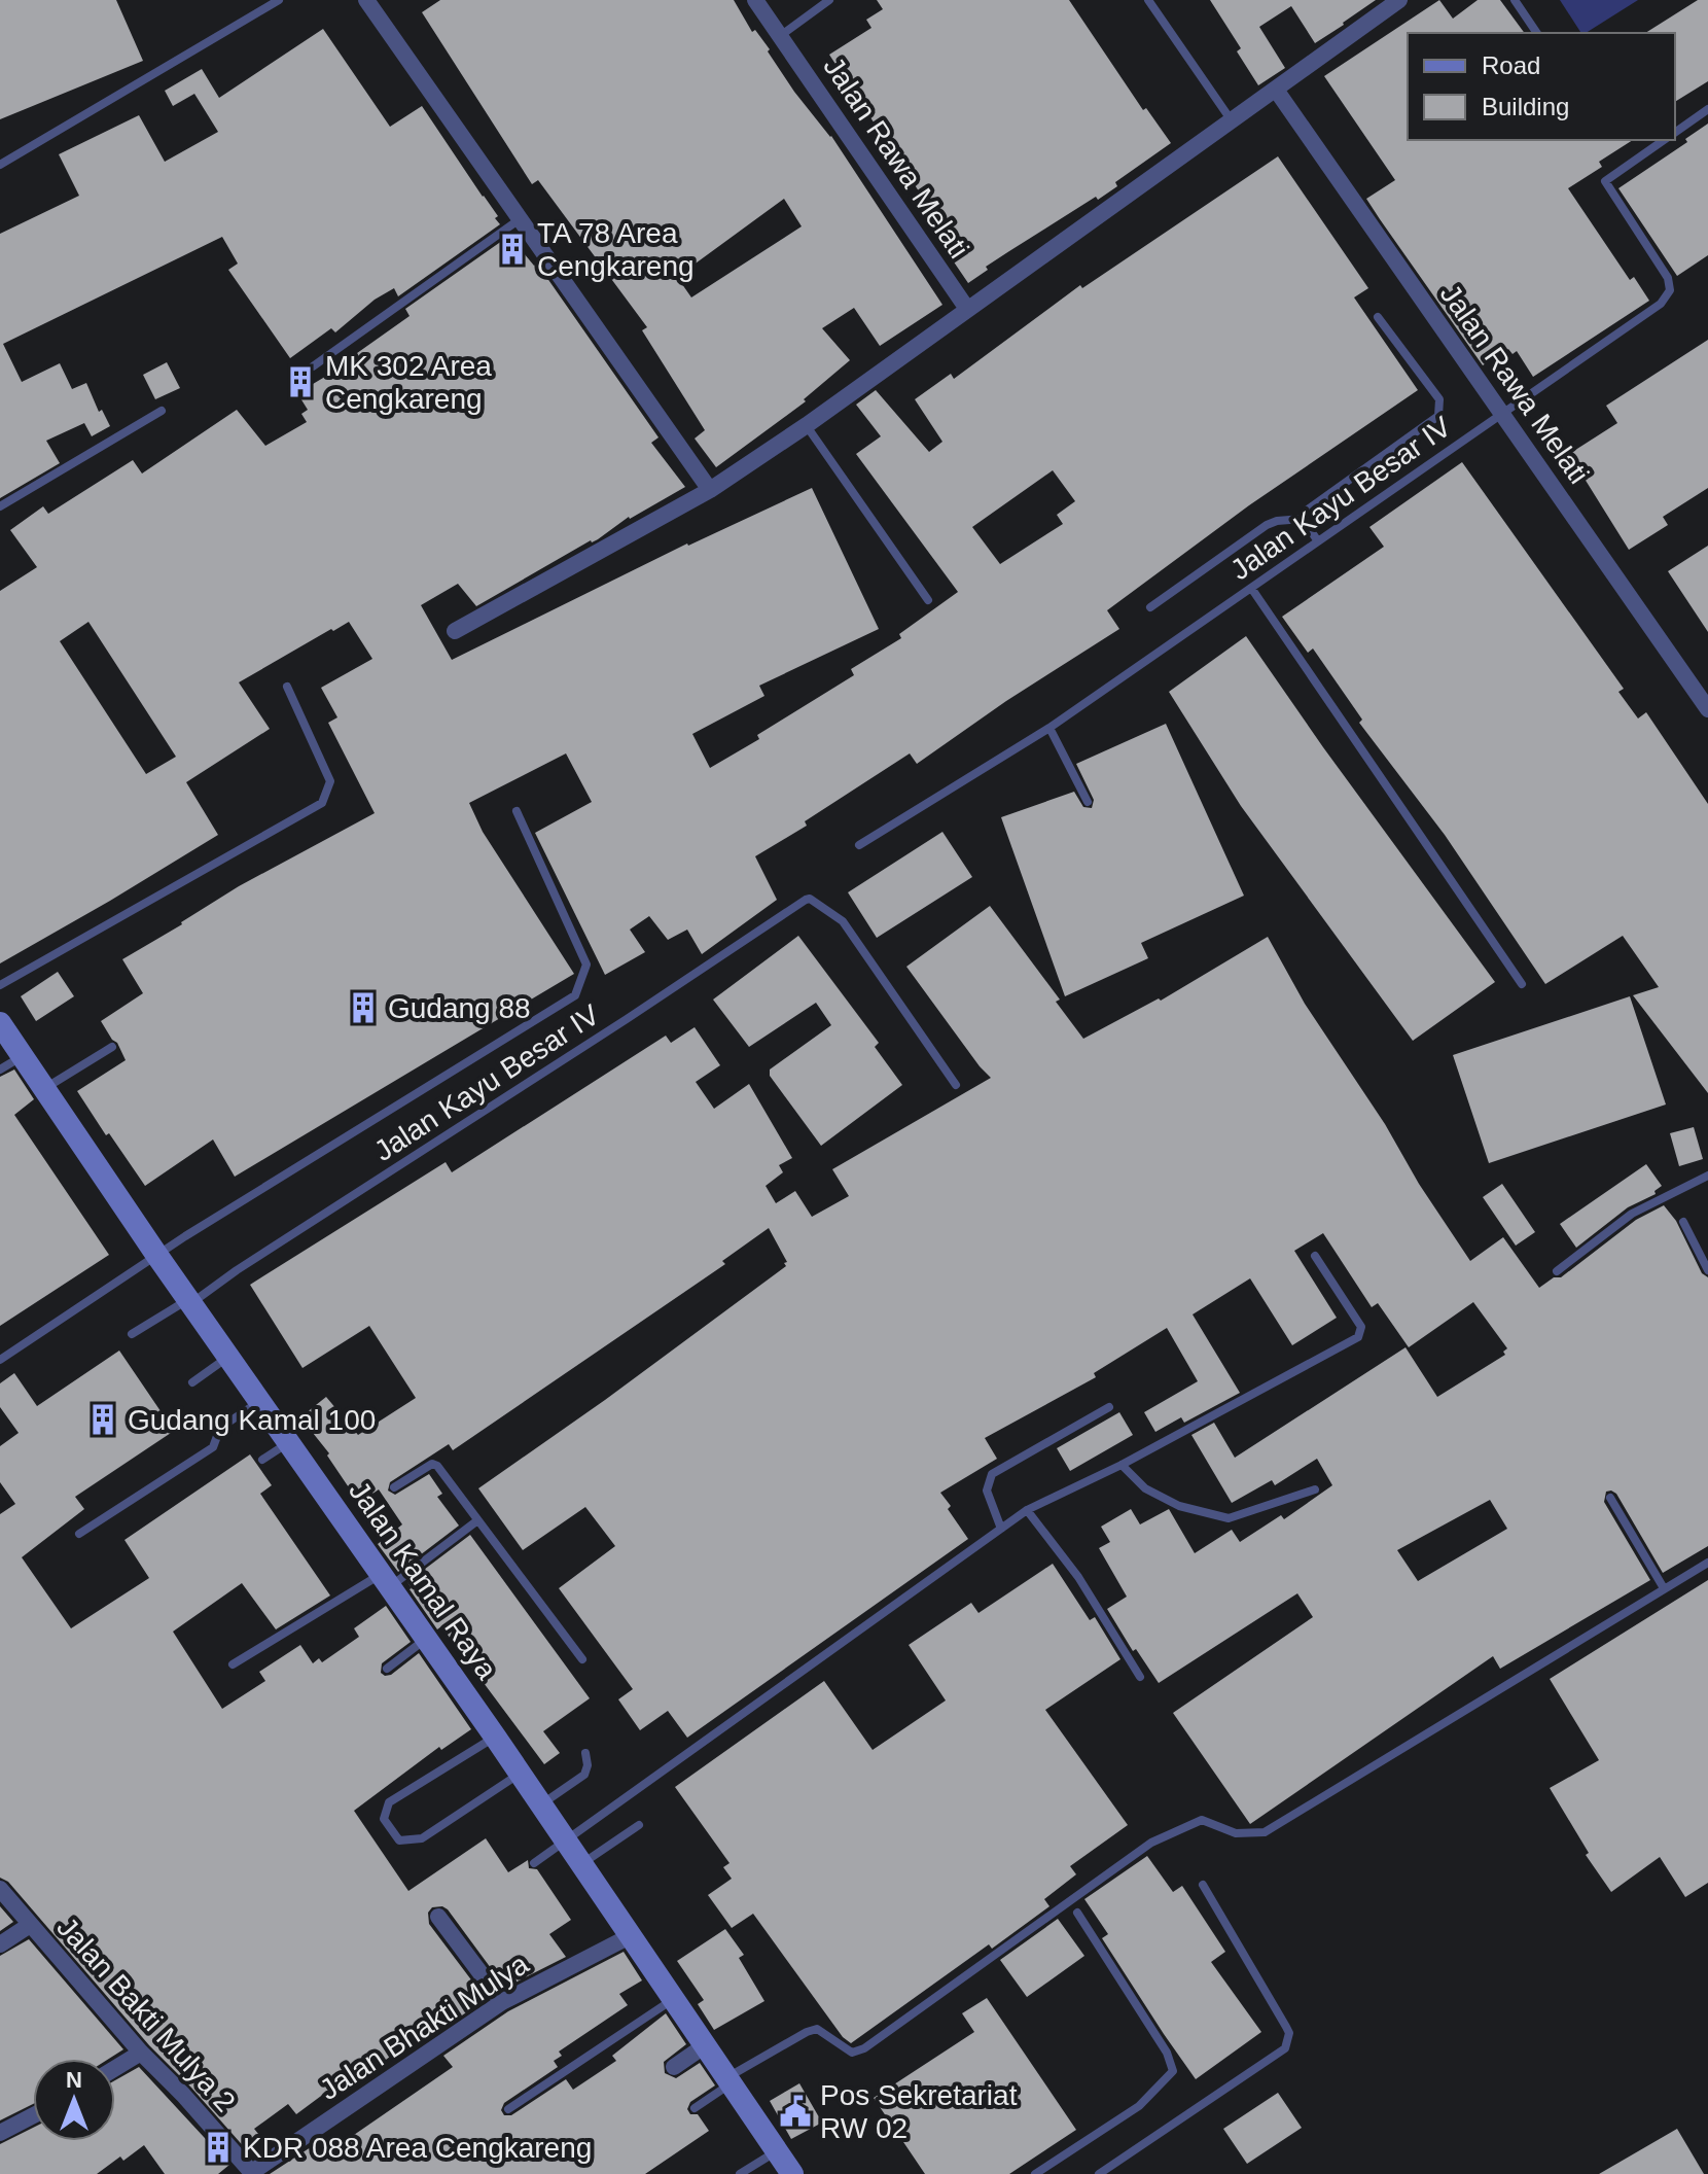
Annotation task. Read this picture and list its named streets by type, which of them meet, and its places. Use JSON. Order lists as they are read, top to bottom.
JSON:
{
  "streets": {
    "main road": ["Jalan Kamal Raya"],
    "street": ["Jalan Rawa Melati", "Jalan Bakti Mulya 2", "Jalan Bhakti Mulya"],
    "lane": ["Jalan Kayu Besar IV"]
  },
  "crossings": [
    ["Jalan Rawa Melati", "Jalan Kayu Besar IV"],
    ["Jalan Kayu Besar IV", "Jalan Kamal Raya"],
    ["Jalan Kamal Raya", "Jalan Bhakti Mulya"],
    ["Jalan Bakti Mulya 2", "Jalan Bhakti Mulya"]
  ],
  "places": {
    "building": [
      "TA 78 Area Cengkareng",
      "MK 302 Area Cengkareng",
      "Gudang 88",
      "Gudang Kamal 100",
      "KDR 088 Area Cengkareng"
    ],
    "public building": ["Pos Sekretariat RW 02"]
  },
  "legend": ["Road", "Building"],
  "north": "top"
}
